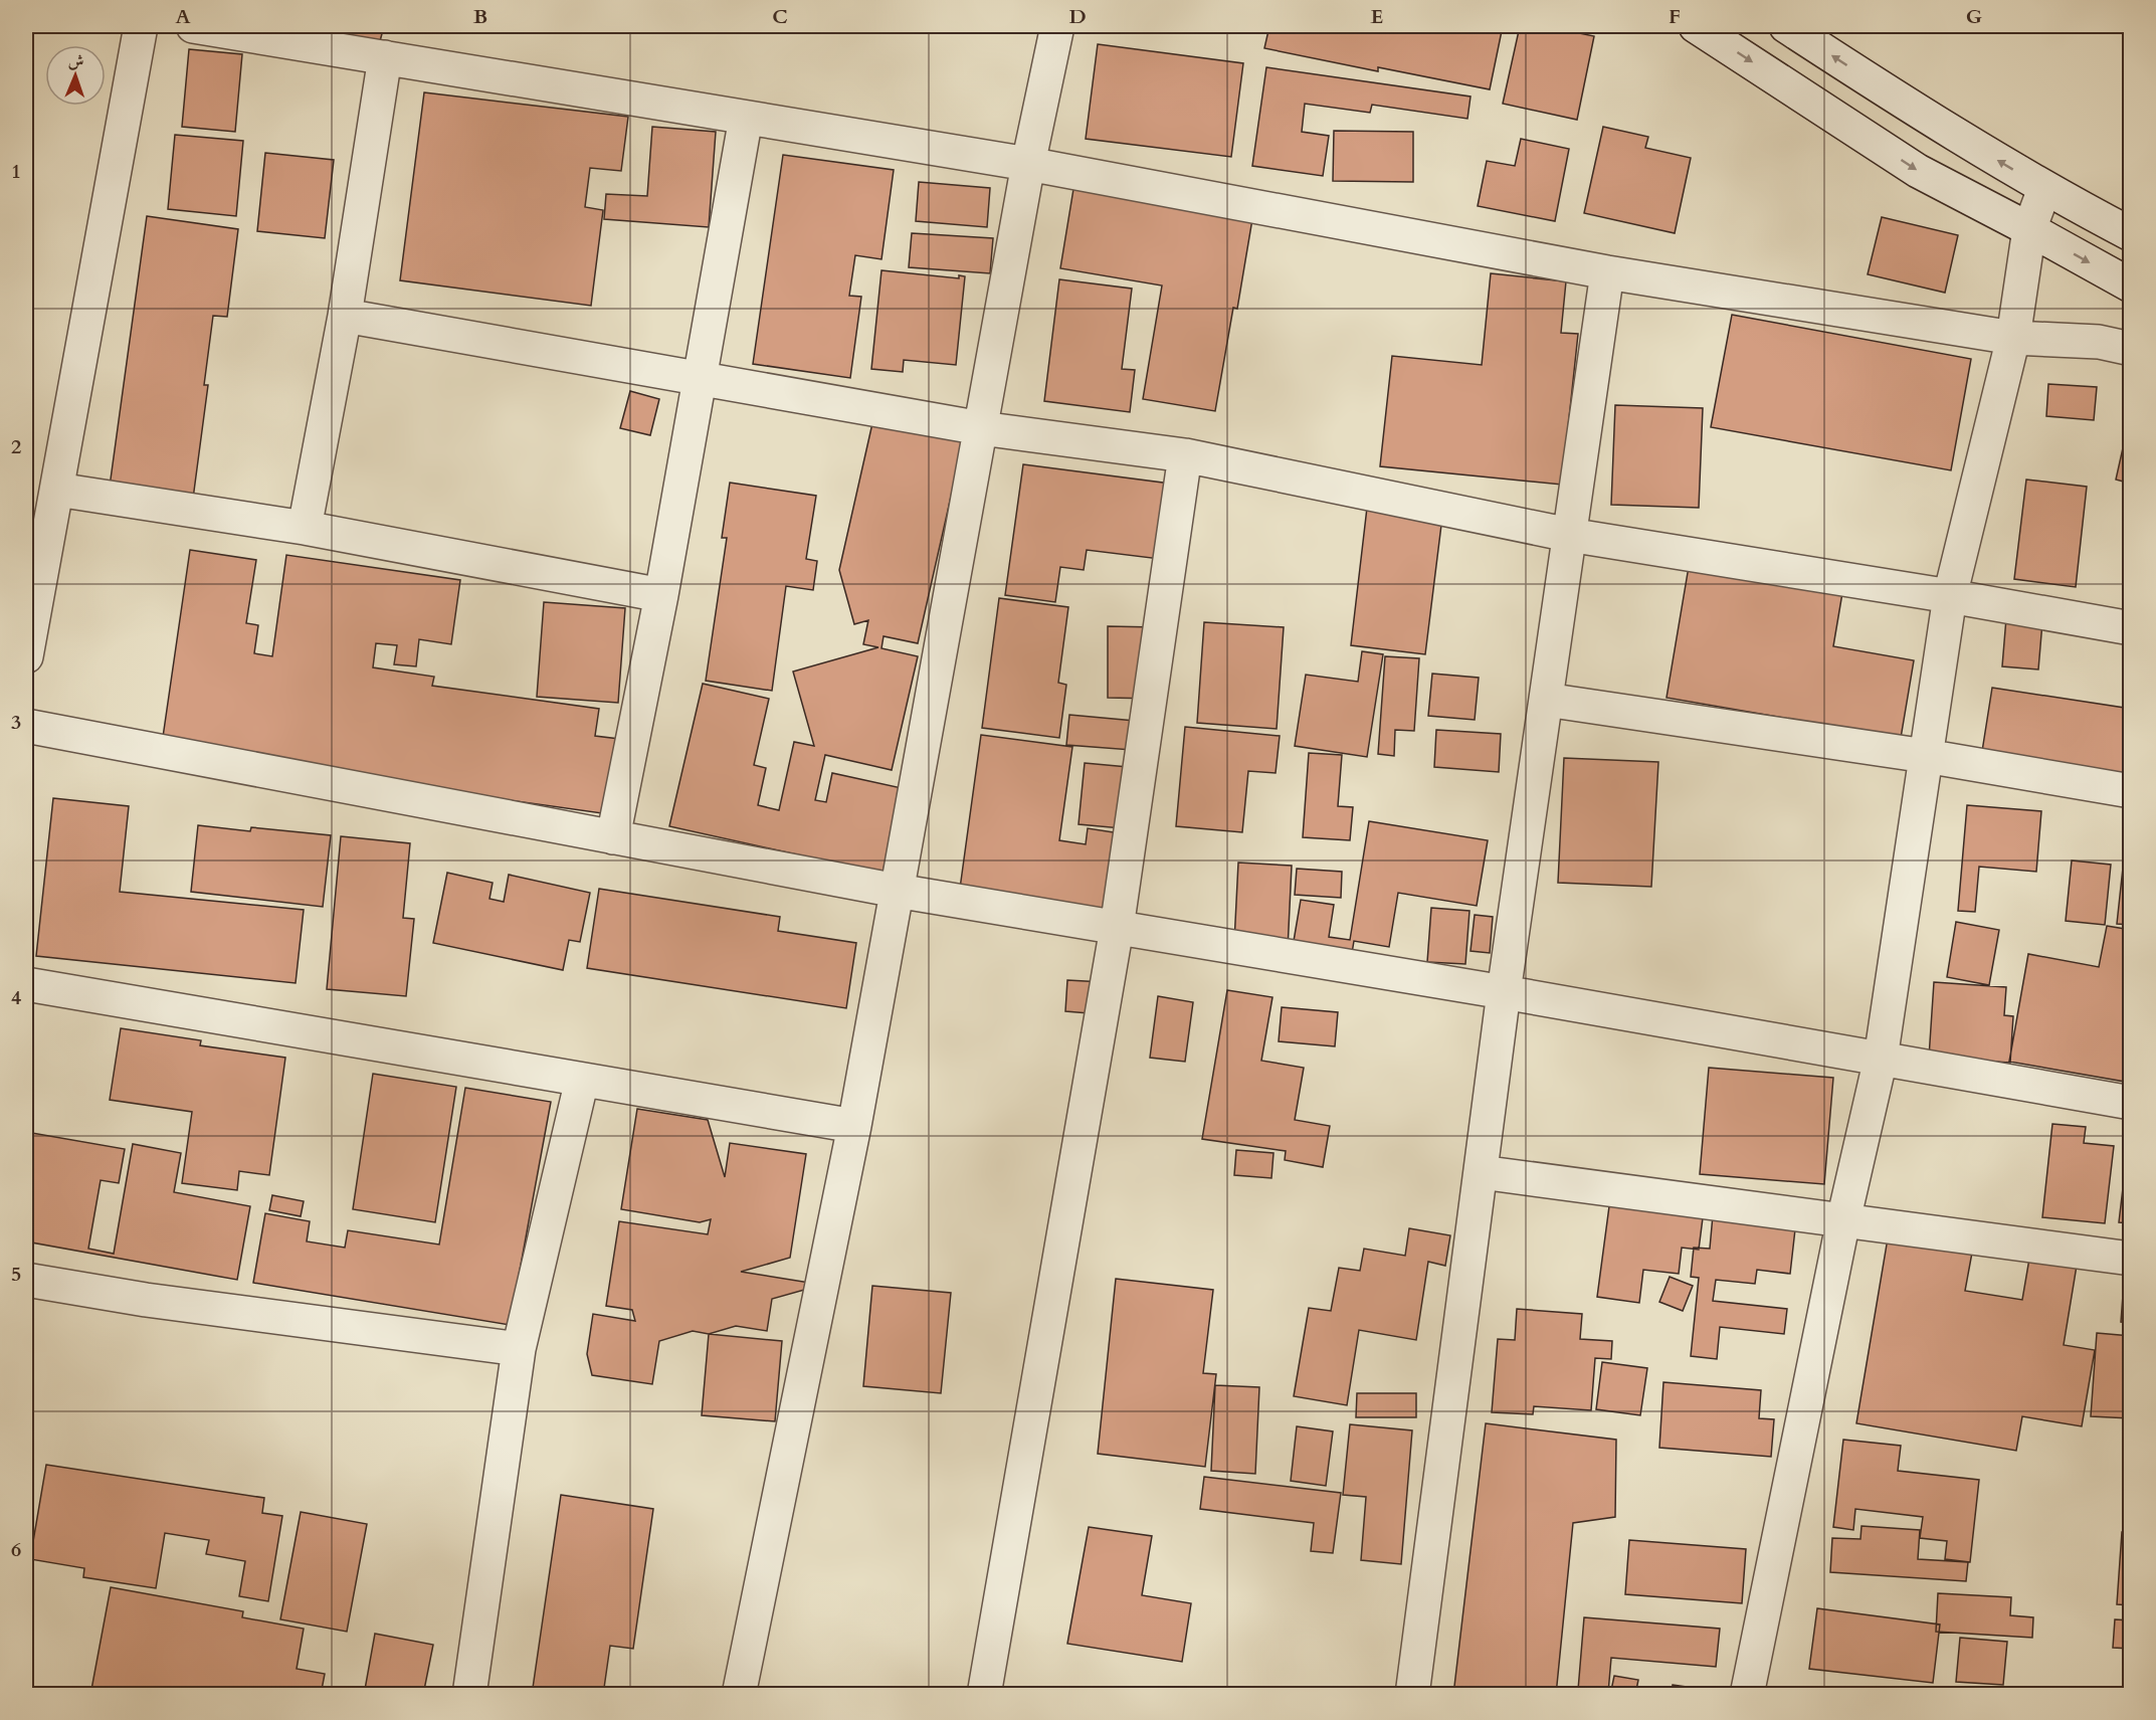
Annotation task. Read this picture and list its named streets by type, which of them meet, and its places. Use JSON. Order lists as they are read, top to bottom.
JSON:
{
  "north": "top",
  "grid": {
    "columns": [
      "A",
      "B",
      "C",
      "D",
      "E",
      "F",
      "G"
    ],
    "rows": [
      "1",
      "2",
      "3",
      "4",
      "5",
      "6"
    ]
  }
}
